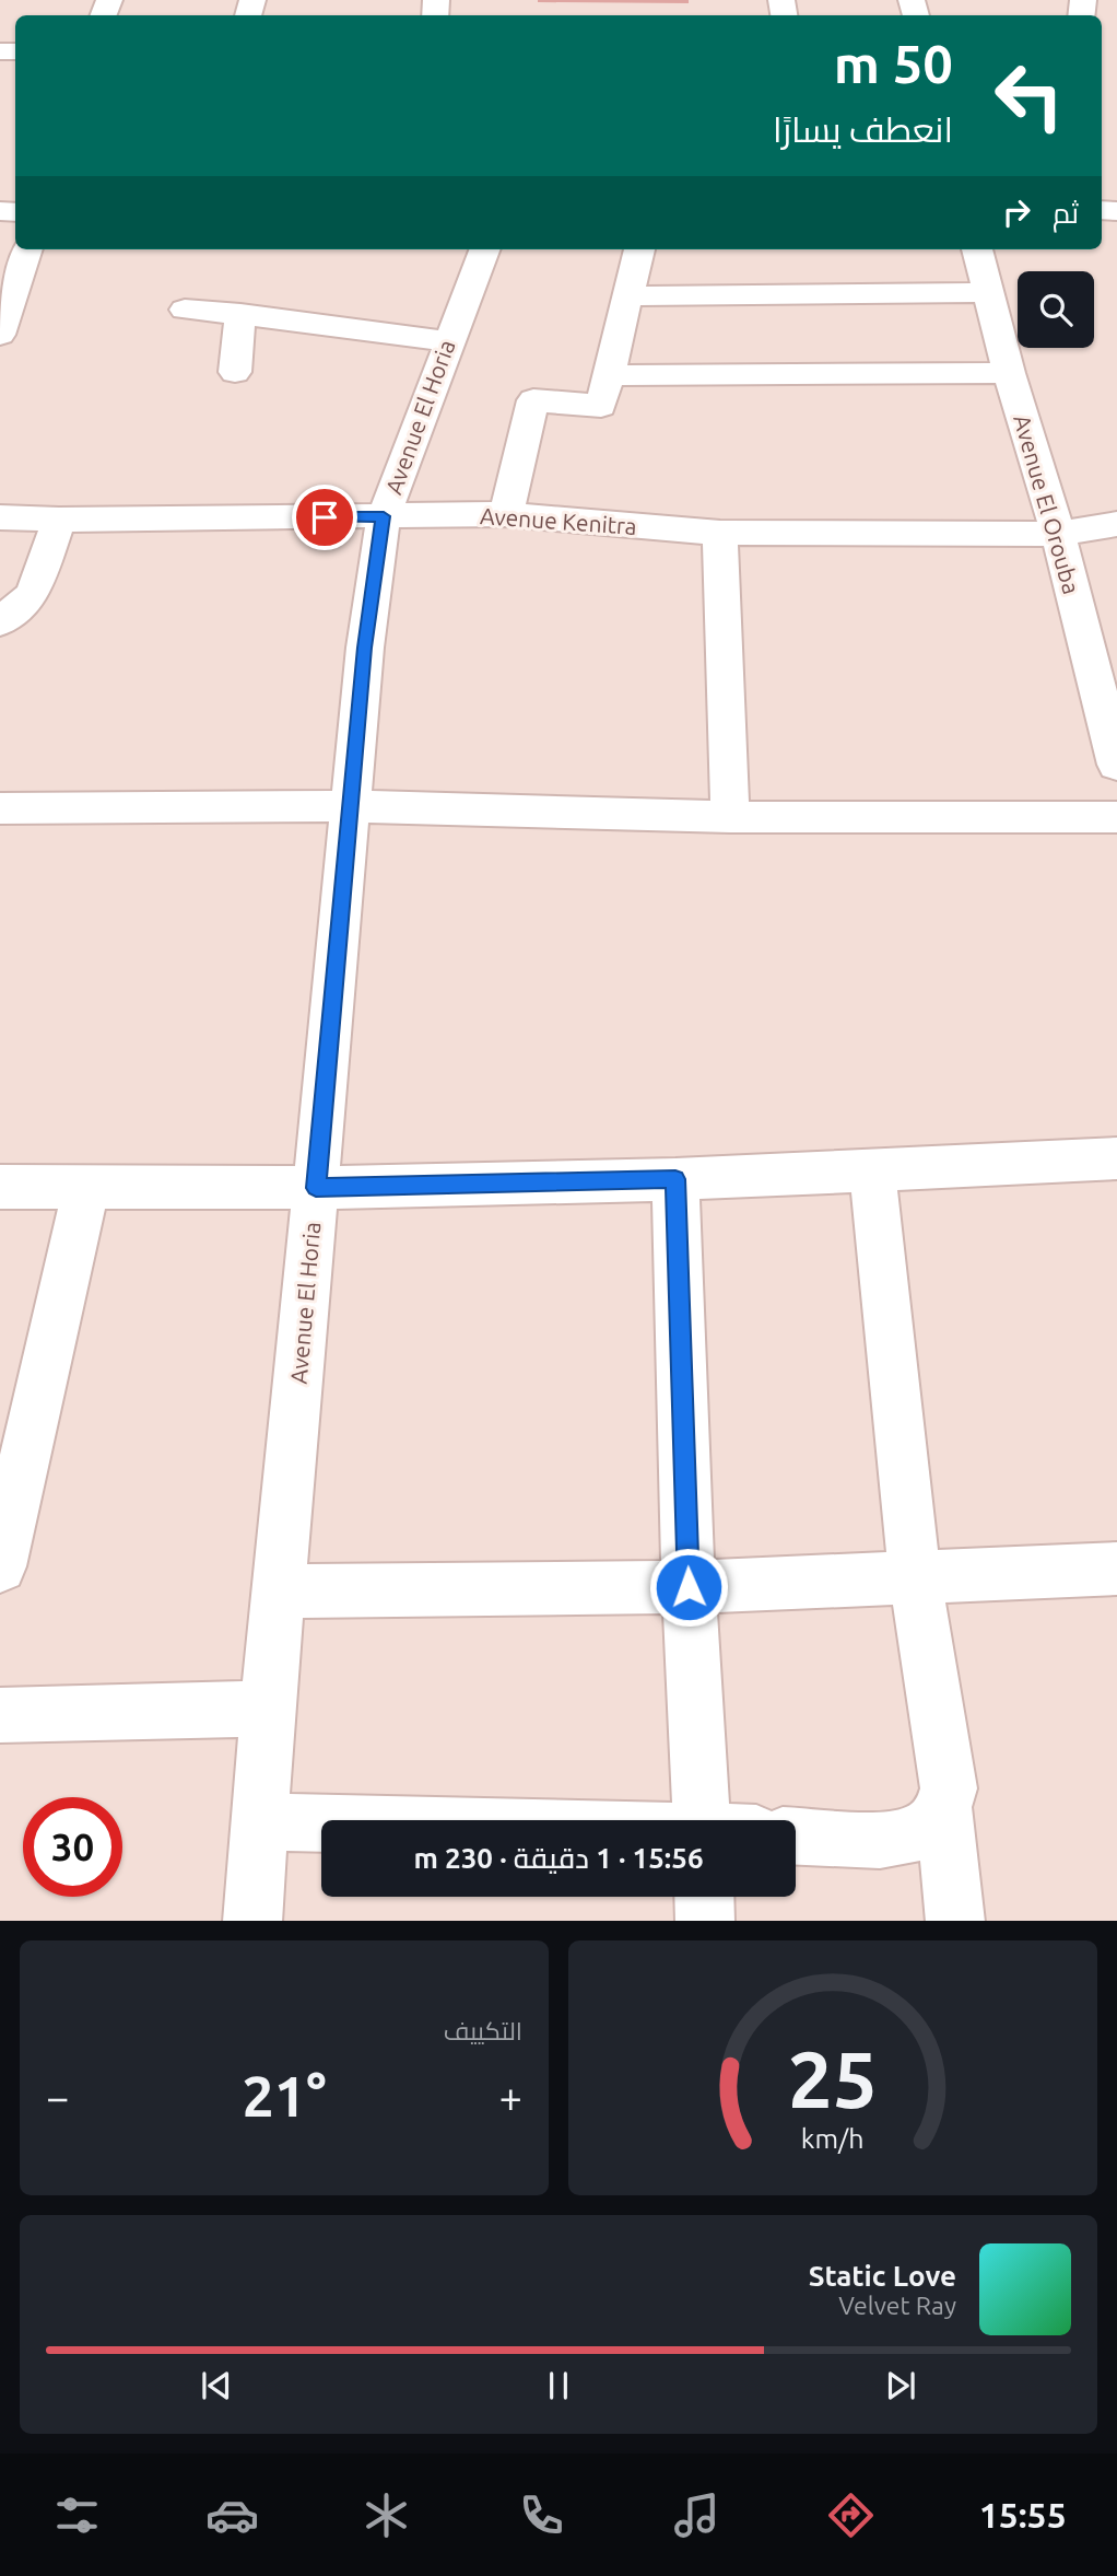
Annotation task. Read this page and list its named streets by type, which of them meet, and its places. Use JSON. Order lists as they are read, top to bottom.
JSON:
{
  "streets": {
    "street": ["Avenue El Horia", "Avenue El Orouba", "Avenue Kenitra"]
  },
  "crossings": [
    ["Avenue El Horia", "Avenue Kenitra"],
    ["Avenue El Orouba", "Avenue Kenitra"]
  ],
  "page": {
    "turn": ["50 m", "انعطف يسارًا"],
    "then": "ثم",
    "limit": "30",
    "trip": "15:56 · 1 دقيقة · 230 m",
    "tile": "التكييف",
    "heat": ["−", "21°", "+"],
    "song": ["Static Love", "Velvet Ray"],
    "tabs": "15:55",
    "gauge": ["25", "km/h"]
  }
}
